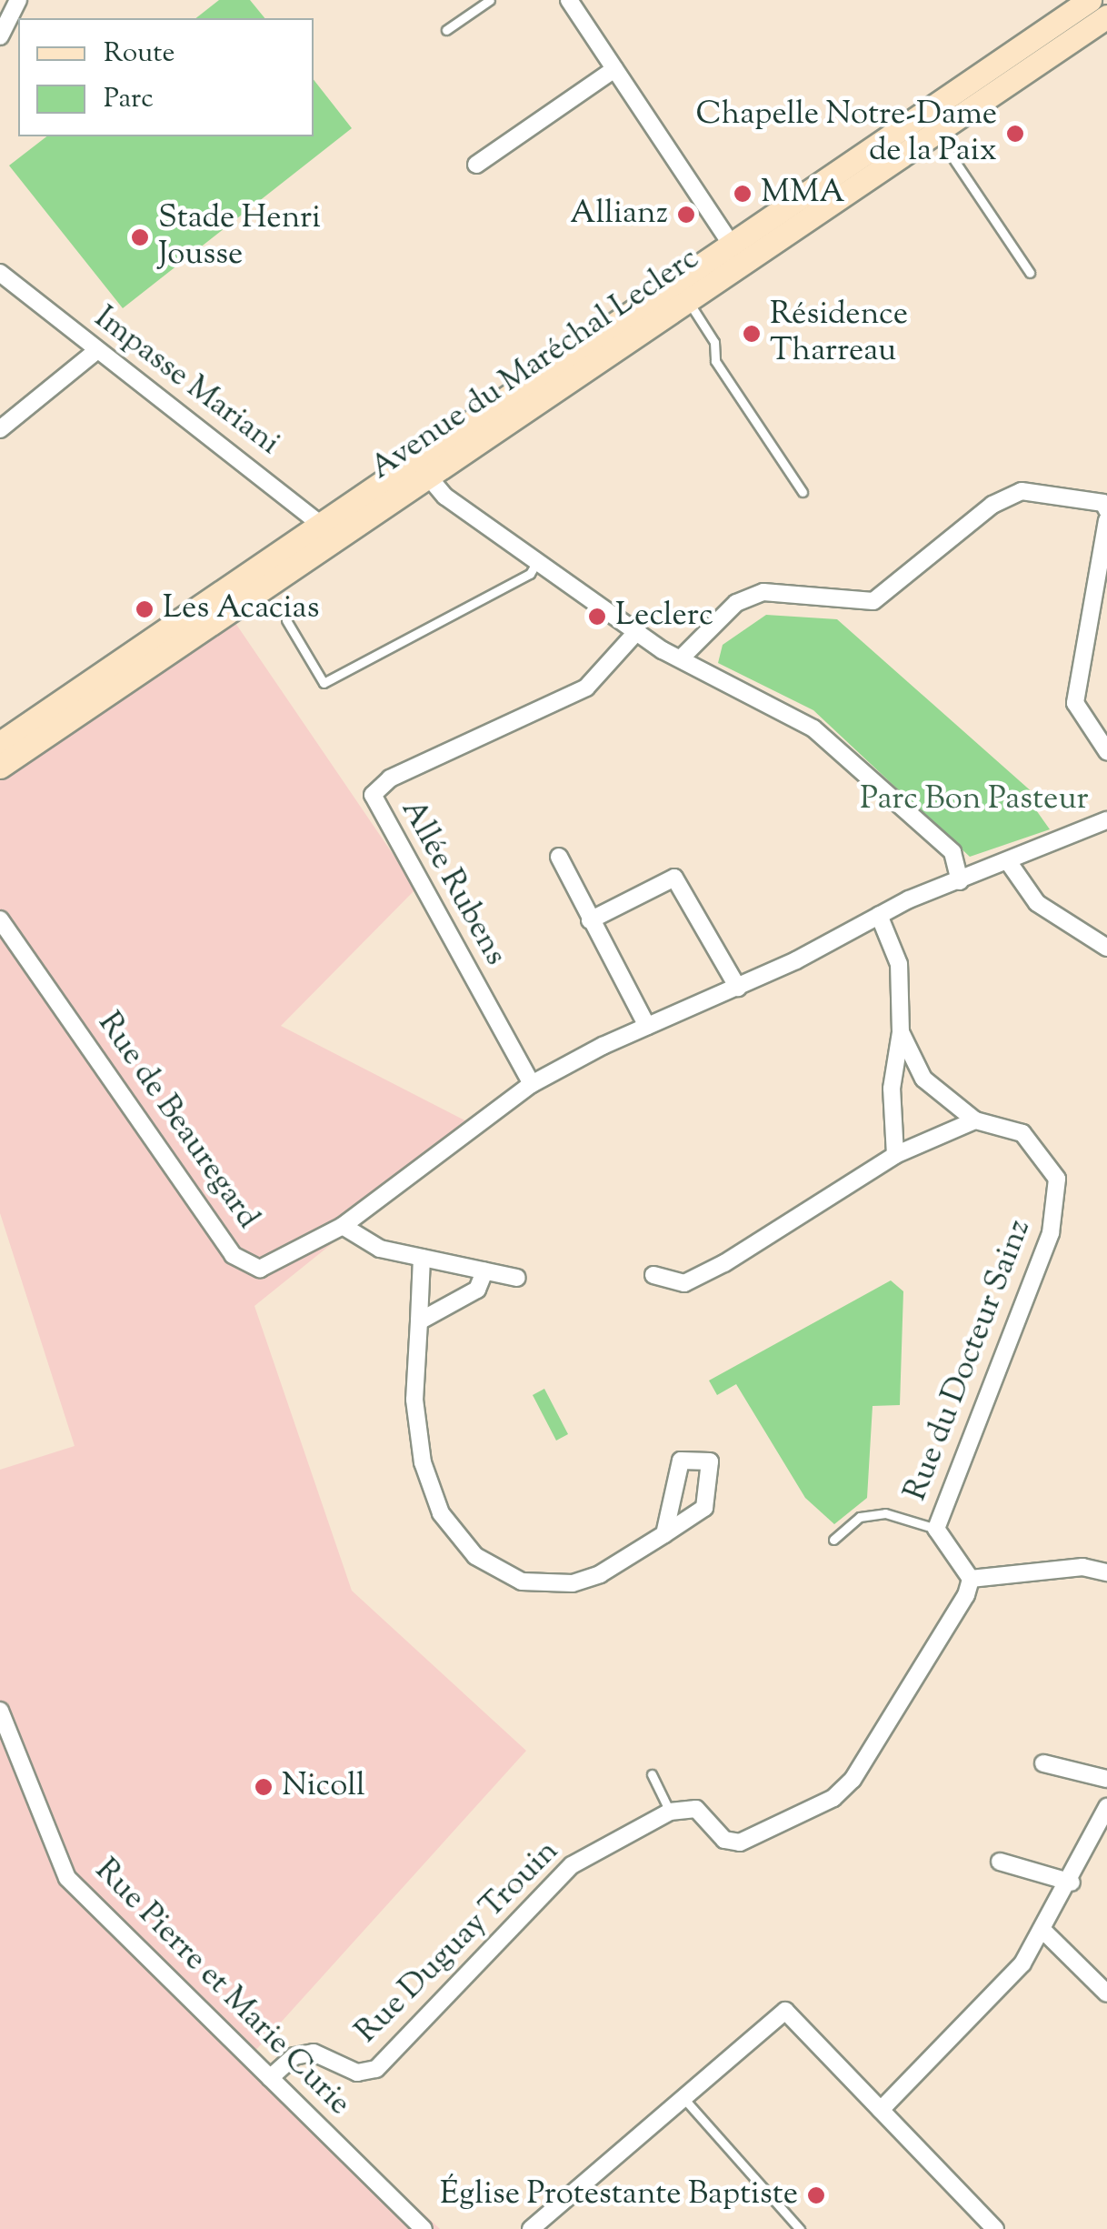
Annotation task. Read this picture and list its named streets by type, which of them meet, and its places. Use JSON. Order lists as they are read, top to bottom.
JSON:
{
  "streets": {
    "main road": ["Avenue du Maréchal Leclerc"],
    "street": [
      "Impasse Mariani",
      "Allée Rubens",
      "Rue de Beauregard",
      "Rue du Docteur Sainz",
      "Rue Duguay Trouin",
      "Rue Pierre et Marie Curie"
    ]
  },
  "crossings": [
    ["Avenue du Maréchal Leclerc", "Impasse Mariani"],
    ["Allée Rubens", "Rue de Beauregard"],
    ["Rue de Beauregard", "Rue du Docteur Sainz"],
    ["Rue Duguay Trouin", "Rue Pierre et Marie Curie"]
  ],
  "parks": ["Parc Bon Pasteur"],
  "places": [
    "Chapelle Notre-Dame de la Paix",
    "MMA",
    "Allianz",
    "Stade Henri Jousse",
    "Résidence Tharreau",
    "Les Acacias",
    "Leclerc",
    "Nicoll",
    "Église Protestante Baptiste"
  ],
  "legend": ["Route", "Parc"]
}
